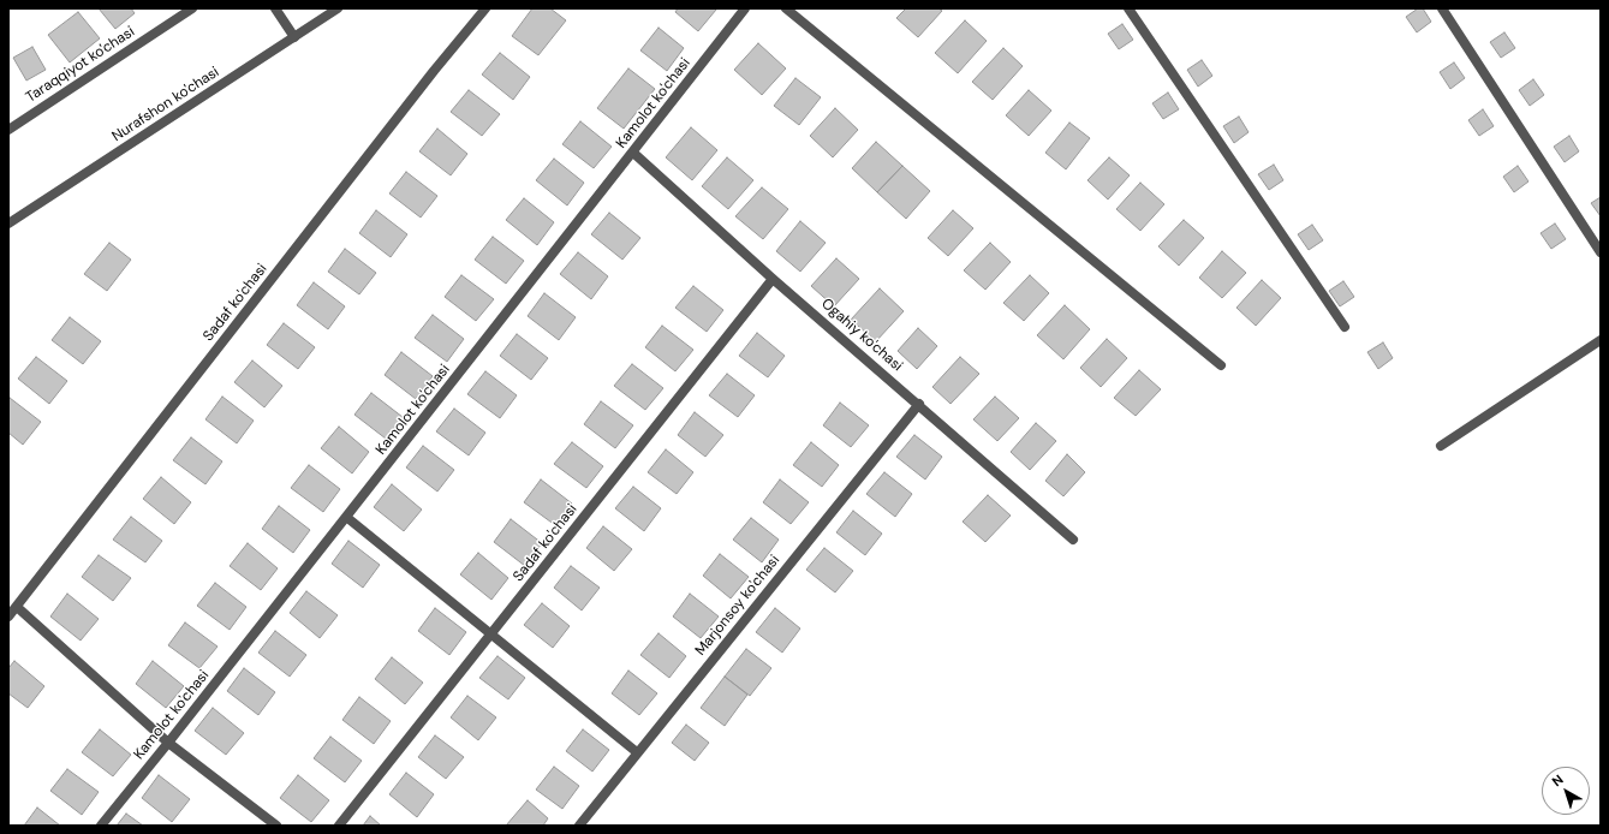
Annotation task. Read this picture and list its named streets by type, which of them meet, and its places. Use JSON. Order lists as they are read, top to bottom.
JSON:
{
  "streets": {
    "street": [
      "Taraqqiyot ko'chasi",
      "Kamolot ko'chasi",
      "Nurafshon ko'chasi",
      "Sadaf ko'chasi",
      "Ogahiy ko'chasi",
      "Marjonsoy ko'chasi"
    ]
  },
  "crossings": [
    ["Kamolot ko'chasi", "Ogahiy ko'chasi"],
    ["Sadaf ko'chasi", "Ogahiy ko'chasi"],
    ["Ogahiy ko'chasi", "Marjonsoy ko'chasi"]
  ],
  "north": "top left"
}
